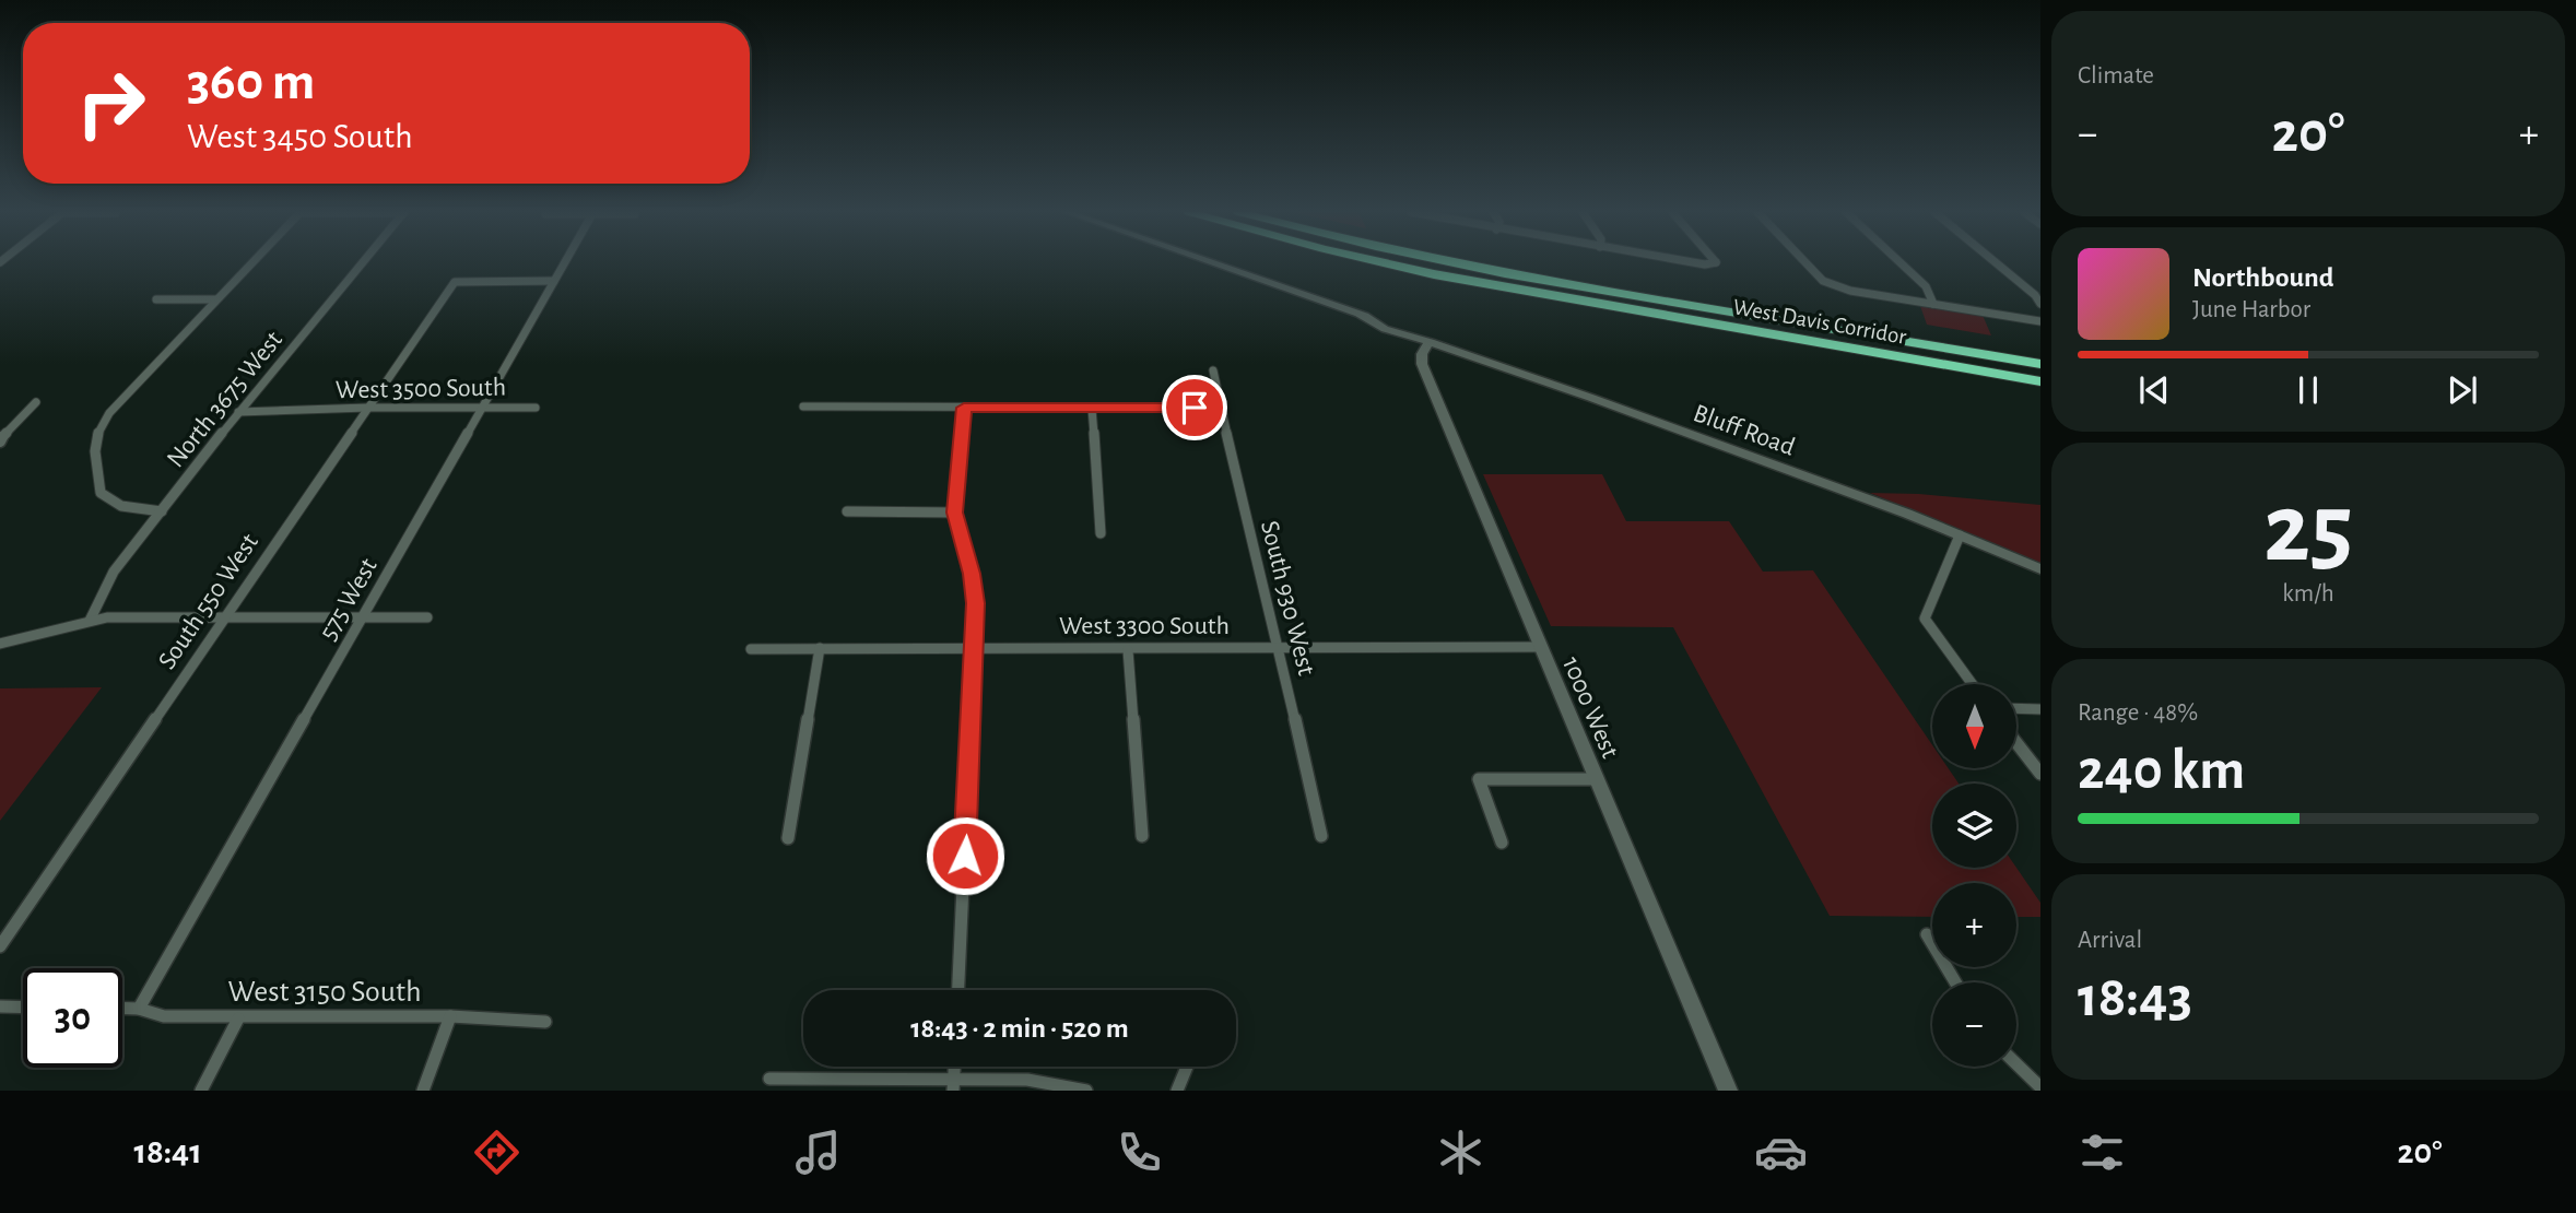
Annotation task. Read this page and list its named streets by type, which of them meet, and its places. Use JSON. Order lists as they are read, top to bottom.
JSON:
{
  "streets": {
    "highway": ["West Davis Corridor"],
    "main road": ["Bluff Road", "1000 West"],
    "street": [
      "West 3500 South",
      "North 3675 West",
      "South 930 West",
      "575 West",
      "South 550 West",
      "West 3300 South",
      "West 3150 South"
    ]
  },
  "crossings": [
    ["West 3500 South", "North 3675 West"],
    ["West 3500 South", "575 West"],
    ["West 3500 South", "South 550 West"],
    ["Bluff Road", "1000 West"],
    ["South 930 West", "West 3300 South"],
    ["575 West", "South 550 West"],
    ["575 West", "West 3150 South"],
    ["West 3300 South", "1000 West"]
  ],
  "north": "bottom",
  "page": {
    "tile": [
      "Climate",
      ["25", "km/h"],
      ["Range · 48%", "240 km"],
      ["Arrival", "18:43"]
    ],
    "turn": ["360 m", "West 3450 South"],
    "heat": ["−", "20°", "+"],
    "song": ["Northbound", "June Harbor"],
    "map_buttons": ["+", "−"],
    "limit": "30",
    "trip": "18:43 · 2 min · 520 m",
    "tabs": ["18:41", "20°"]
  }
}
